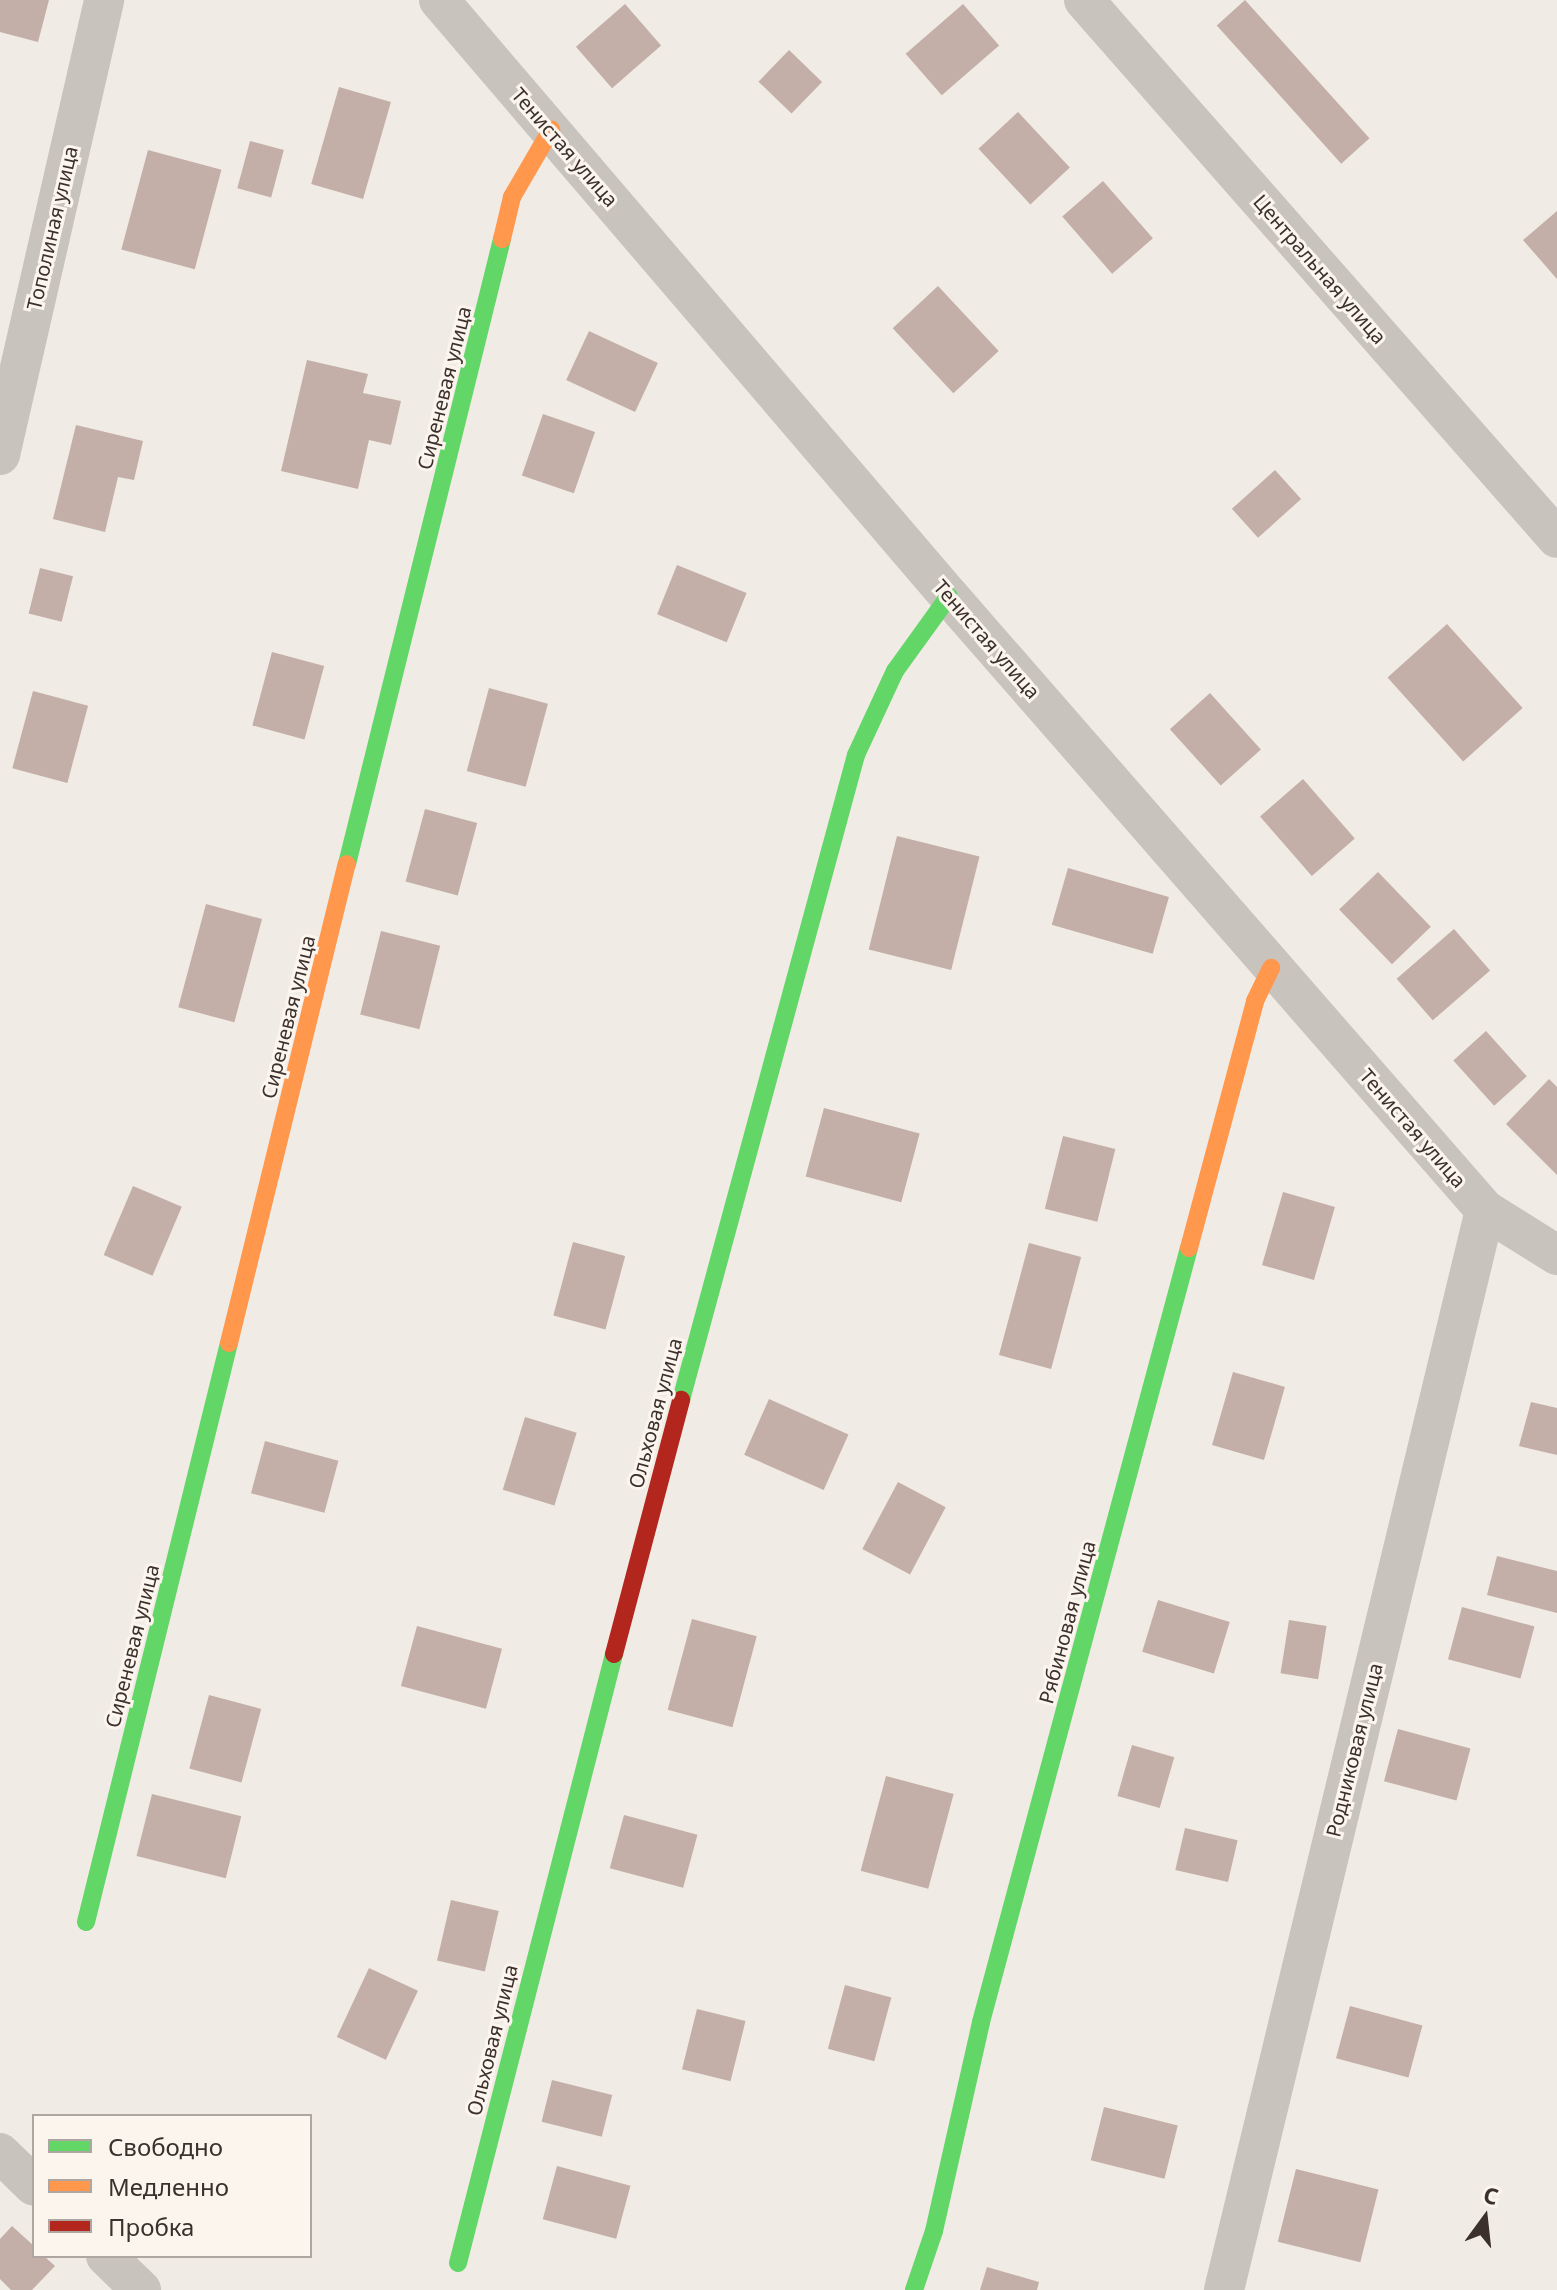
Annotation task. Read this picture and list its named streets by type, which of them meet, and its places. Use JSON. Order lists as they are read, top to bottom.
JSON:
{
  "streets": {
    "street": [
      "Тенистая улица",
      "Тополиная улица",
      "Центральная улица",
      "Сиреневая улица",
      "Ольховая улица",
      "Рябиновая улица",
      "Родниковая улица"
    ]
  },
  "crossings": [
    ["Тенистая улица", "Сиреневая улица"],
    ["Тенистая улица", "Ольховая улица"],
    ["Тенистая улица", "Рябиновая улица"],
    ["Тенистая улица", "Родниковая улица"]
  ],
  "legend": ["Свободно", "Медленно", "Пробка"],
  "north": "top"
}
